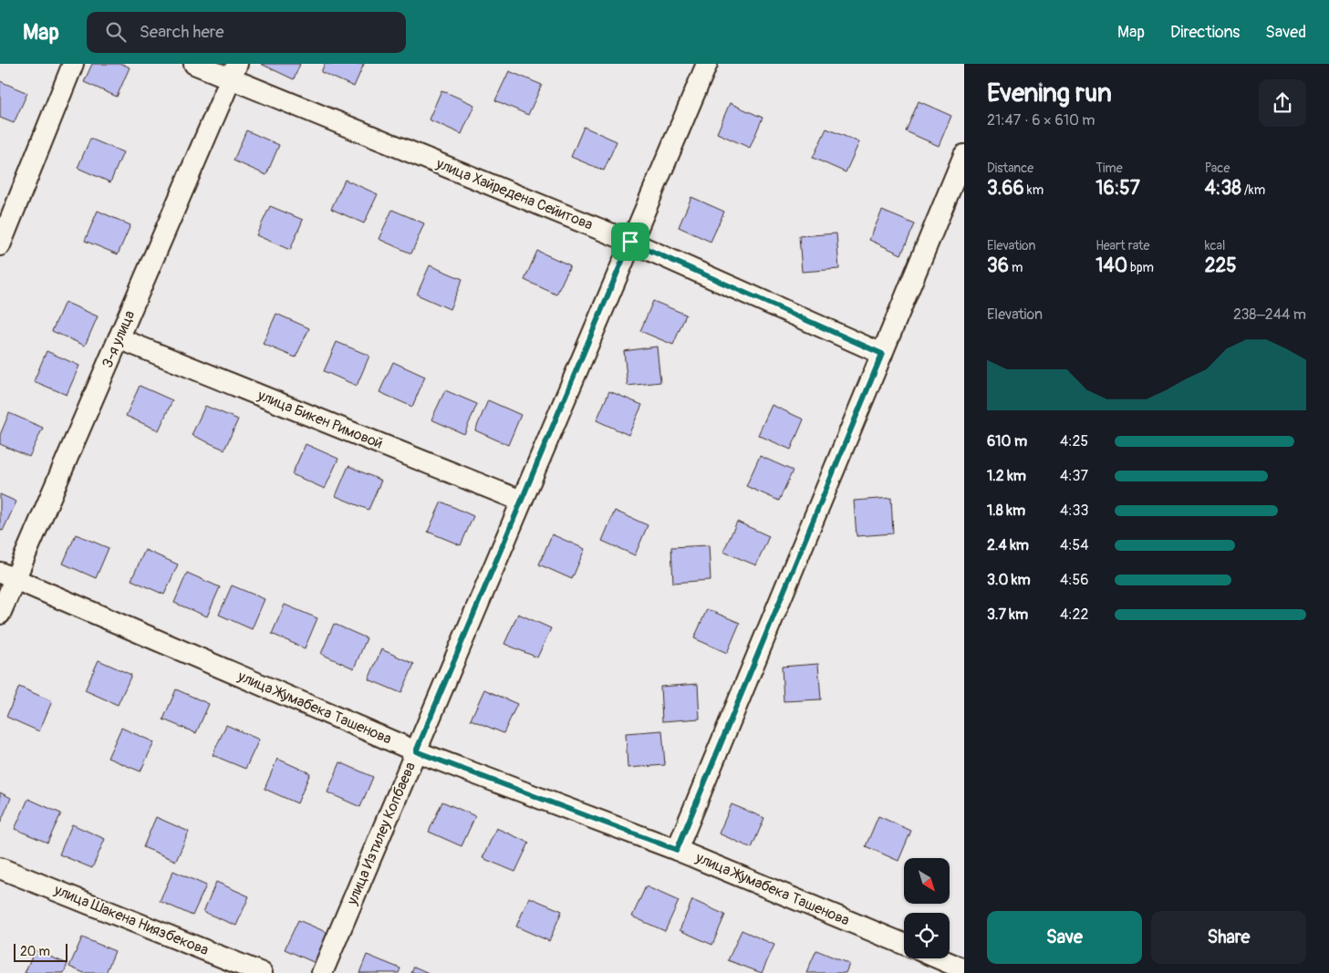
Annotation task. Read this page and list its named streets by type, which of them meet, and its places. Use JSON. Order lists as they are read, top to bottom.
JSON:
{
  "streets": {
    "street": [
      "улица Хайредена Сейитова",
      "3-я улица",
      "улица Бикен Римовой",
      "улица Жумабека Ташенова",
      "улица Изтилеу Копбаева",
      "улица Шакена Ниязбекова"
    ]
  },
  "crossings": [
    ["улица Хайредена Сейитова", "3-я улица"],
    ["улица Хайредена Сейитова", "улица Изтилеу Копбаева"],
    ["3-я улица", "улица Бикен Римовой"],
    ["3-я улица", "улица Жумабека Ташенова"],
    ["улица Бикен Римовой", "улица Изтилеу Копбаева"],
    ["улица Жумабека Ташенова", "улица Изтилеу Копбаева"]
  ],
  "scale_bar": "20 m",
  "north": "bottom right",
  "page": {
    "header": "Map",
    "search": "Search here",
    "nav": ["Map", "Directions", "Saved"],
    "heading": ["Evening run", "21:47 · 6 × 610 m"],
    "stats": [
      ["Distance", "3.66 km"],
      ["Time", "16:57"],
      ["Pace", "4:38 /km"],
      ["Elevation", "36 m"],
      ["Heart rate", "140 bpm"],
      ["kcal", "225"]
    ],
    "chart": ["Elevation", "238–244 m"],
    "list": [
      {
        "name": "610 m",
        "note": "4:25"
      },
      {
        "name": "1.2 km",
        "note": "4:37"
      },
      {
        "name": "1.8 km",
        "note": "4:33"
      },
      {
        "name": "2.4 km",
        "note": "4:54"
      },
      {
        "name": "3.0 km",
        "note": "4:56"
      },
      {
        "name": "3.7 km",
        "note": "4:22"
      }
    ],
    "buttons": ["Save", "Share"],
    "scale": "20 m"
  }
}
